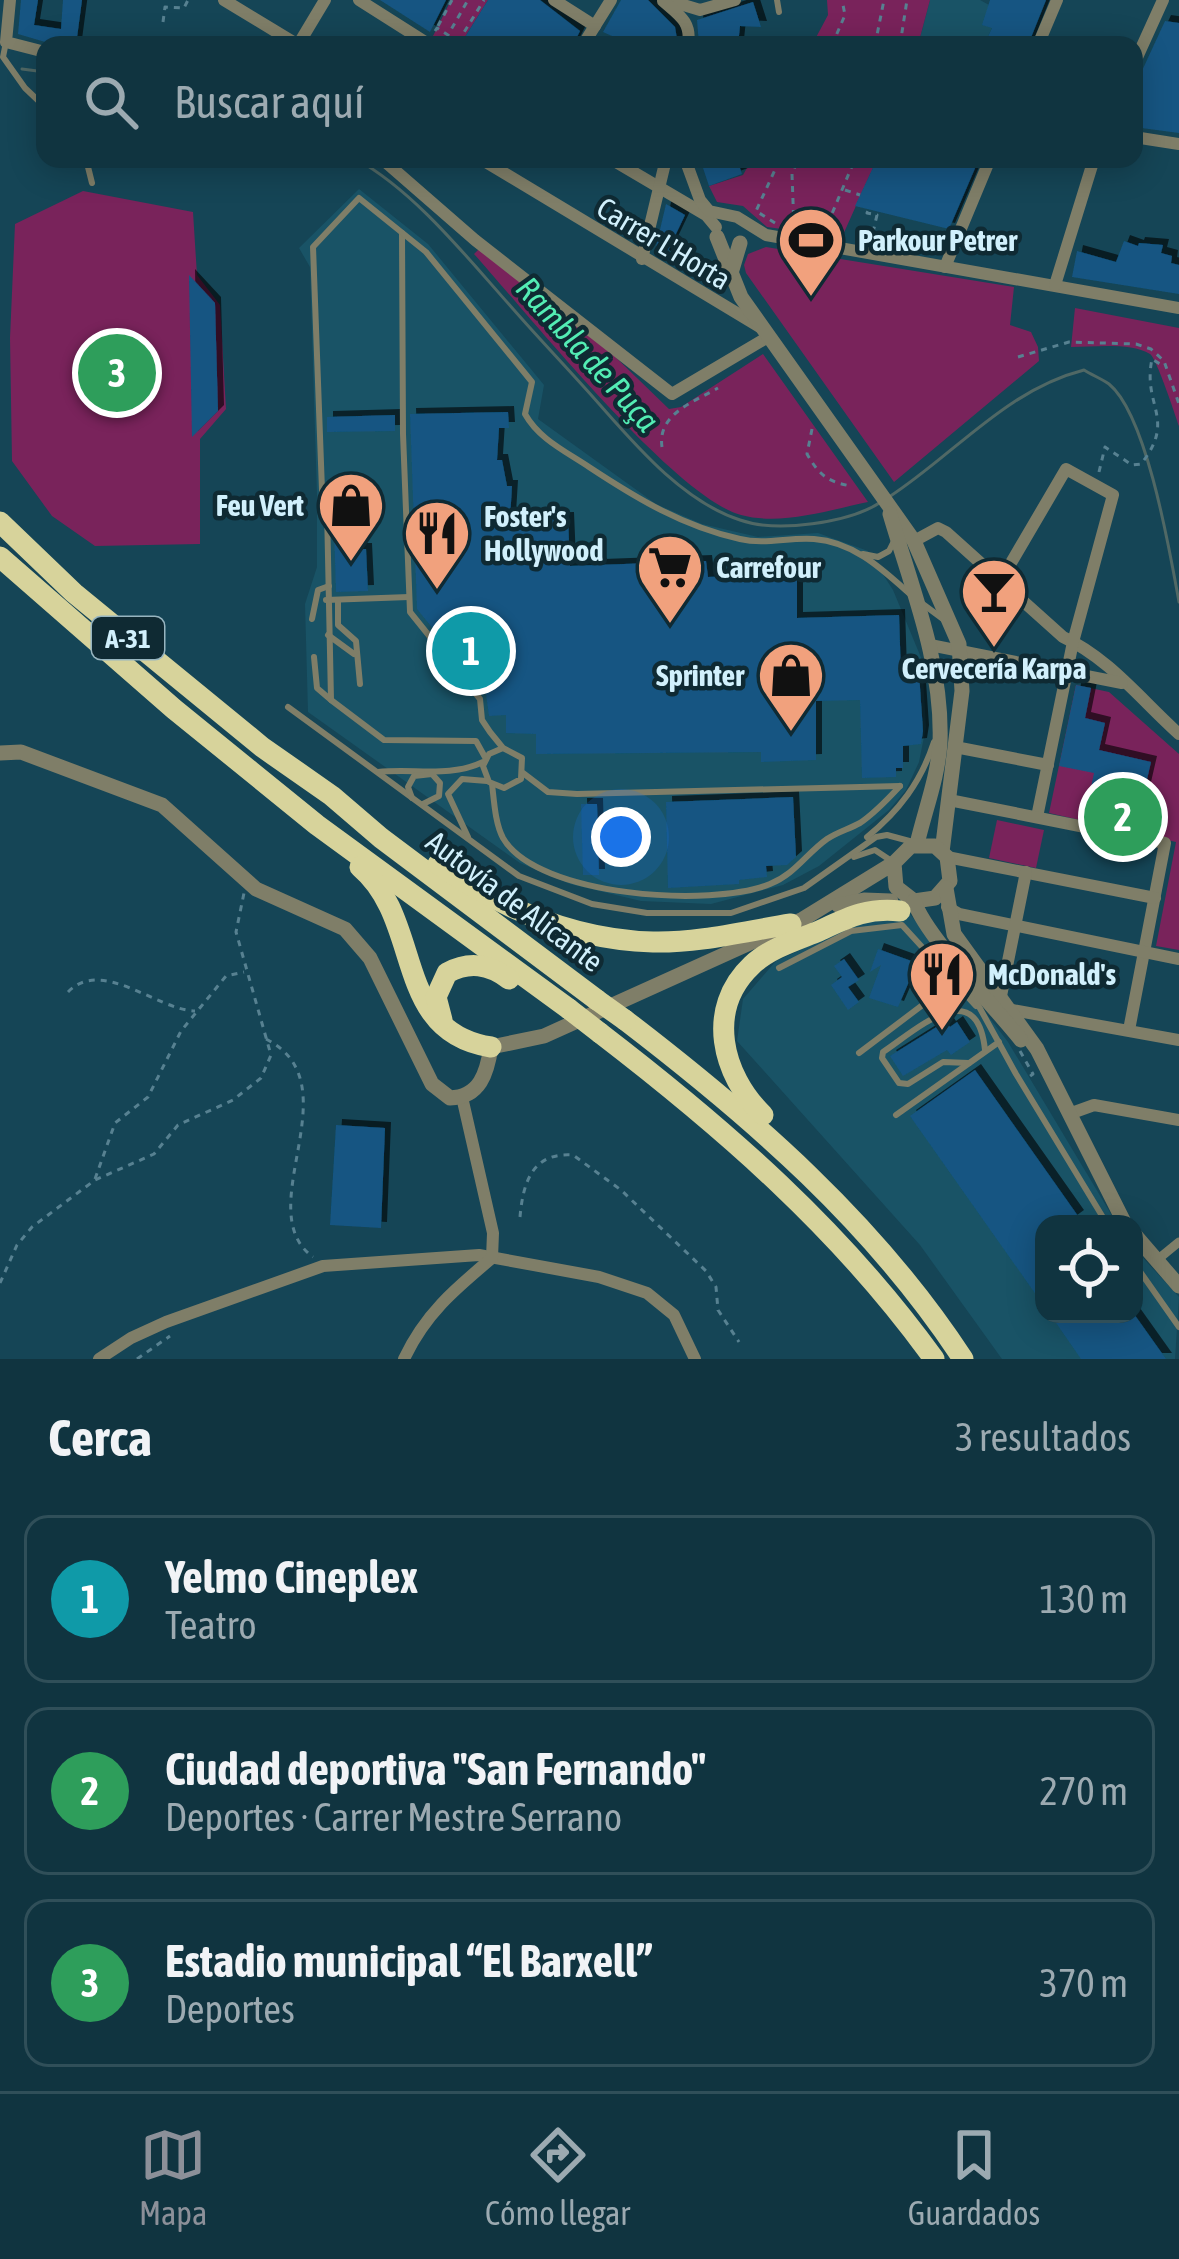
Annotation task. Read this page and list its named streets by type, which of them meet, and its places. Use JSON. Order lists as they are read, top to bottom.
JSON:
{
  "streets": {
    "highway": ["A-31", "Autovía de Alicante"],
    "street": ["Carrer L'Horta"]
  },
  "water": ["Rambla de Puça"],
  "places": {
    "sports": ["Parkour Petrer"],
    "shop": ["Feu Vert", "Sprinter"],
    "restaurant": ["Foster's Hollywood", "McDonald's"],
    "supermarket": ["Carrefour"],
    "bar": ["Cervecería Karpa"]
  },
  "page": {
    "search": "Buscar aquí",
    "pins": ["3", "1", "2"],
    "heading": ["Cerca", "3 resultados"],
    "list": [
      {
        "mark": "1",
        "name": "Yelmo Cineplex",
        "note": "Teatro",
        "value": "130 m"
      },
      {
        "mark": "2",
        "name": "Ciudad deportiva \"San Fernando\"",
        "note": "Deportes · Carrer Mestre Serrano",
        "value": "270 m"
      },
      {
        "mark": "3",
        "name": "Estadio municipal “El Barxell”",
        "note": "Deportes",
        "value": "370 m"
      }
    ],
    "nav": ["Mapa", "Cómo llegar", "Guardados"]
  }
}
